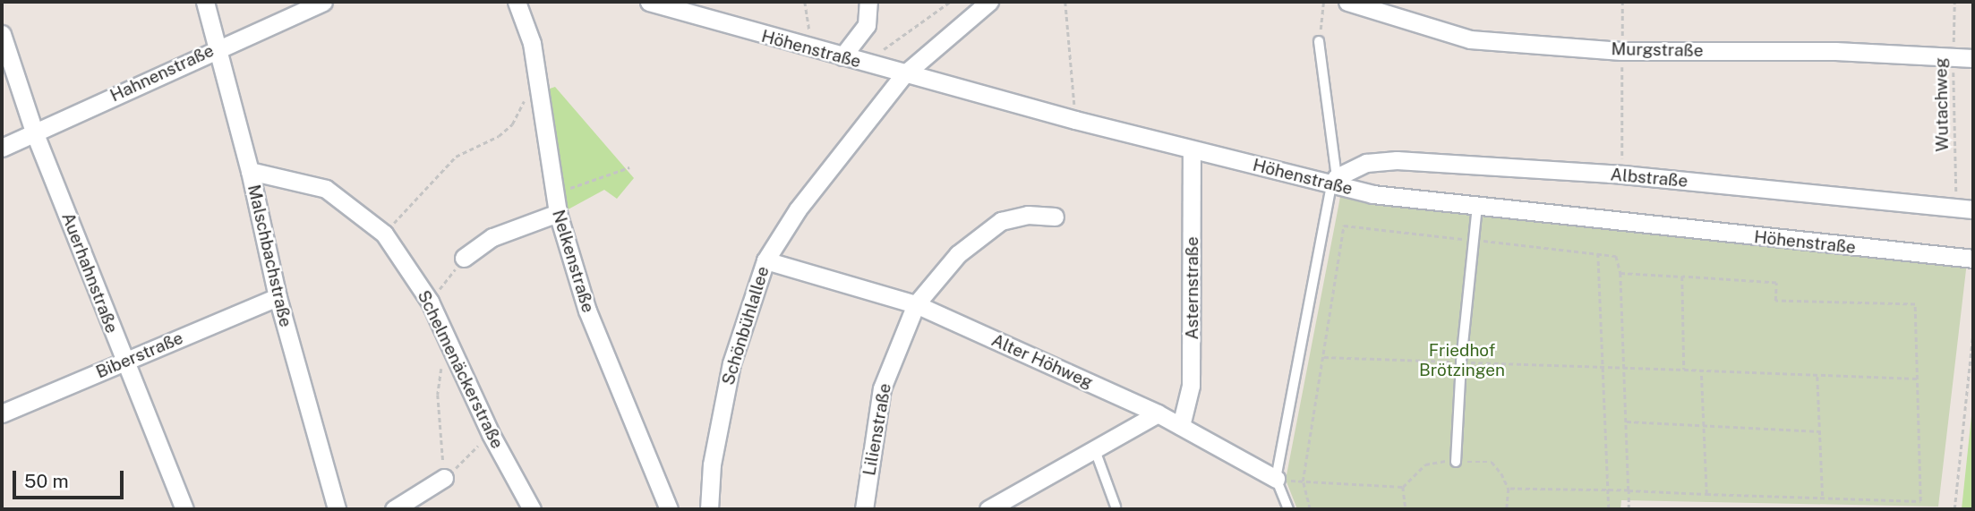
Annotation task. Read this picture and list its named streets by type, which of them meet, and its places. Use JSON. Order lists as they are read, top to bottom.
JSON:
{
  "streets": {
    "street": [
      "Höhenstraße",
      "Murgstraße",
      "Hahnenstraße",
      "Albstraße",
      "Malschbachstraße",
      "Nelkenstraße",
      "Auerhahnstraße",
      "Asternstraße",
      "Schönbühlallee",
      "Biberstraße",
      "Alter Höhweg",
      "Schelmenäckerstraße",
      "Lilienstraße"
    ],
    "path": ["Wutachweg"]
  },
  "crossings": [
    ["Höhenstraße", "Albstraße"],
    ["Höhenstraße", "Asternstraße"],
    ["Höhenstraße", "Schönbühlallee"],
    ["Murgstraße", "Wutachweg"],
    ["Hahnenstraße", "Malschbachstraße"],
    ["Hahnenstraße", "Auerhahnstraße"],
    ["Wutachweg", "Albstraße"],
    ["Malschbachstraße", "Biberstraße"],
    ["Malschbachstraße", "Schelmenäckerstraße"],
    ["Auerhahnstraße", "Biberstraße"],
    ["Asternstraße", "Alter Höhweg"],
    ["Schönbühlallee", "Alter Höhweg"],
    ["Alter Höhweg", "Lilienstraße"]
  ],
  "parks": ["Friedhof Brötzingen"],
  "scale_bar": "50 m"
}
